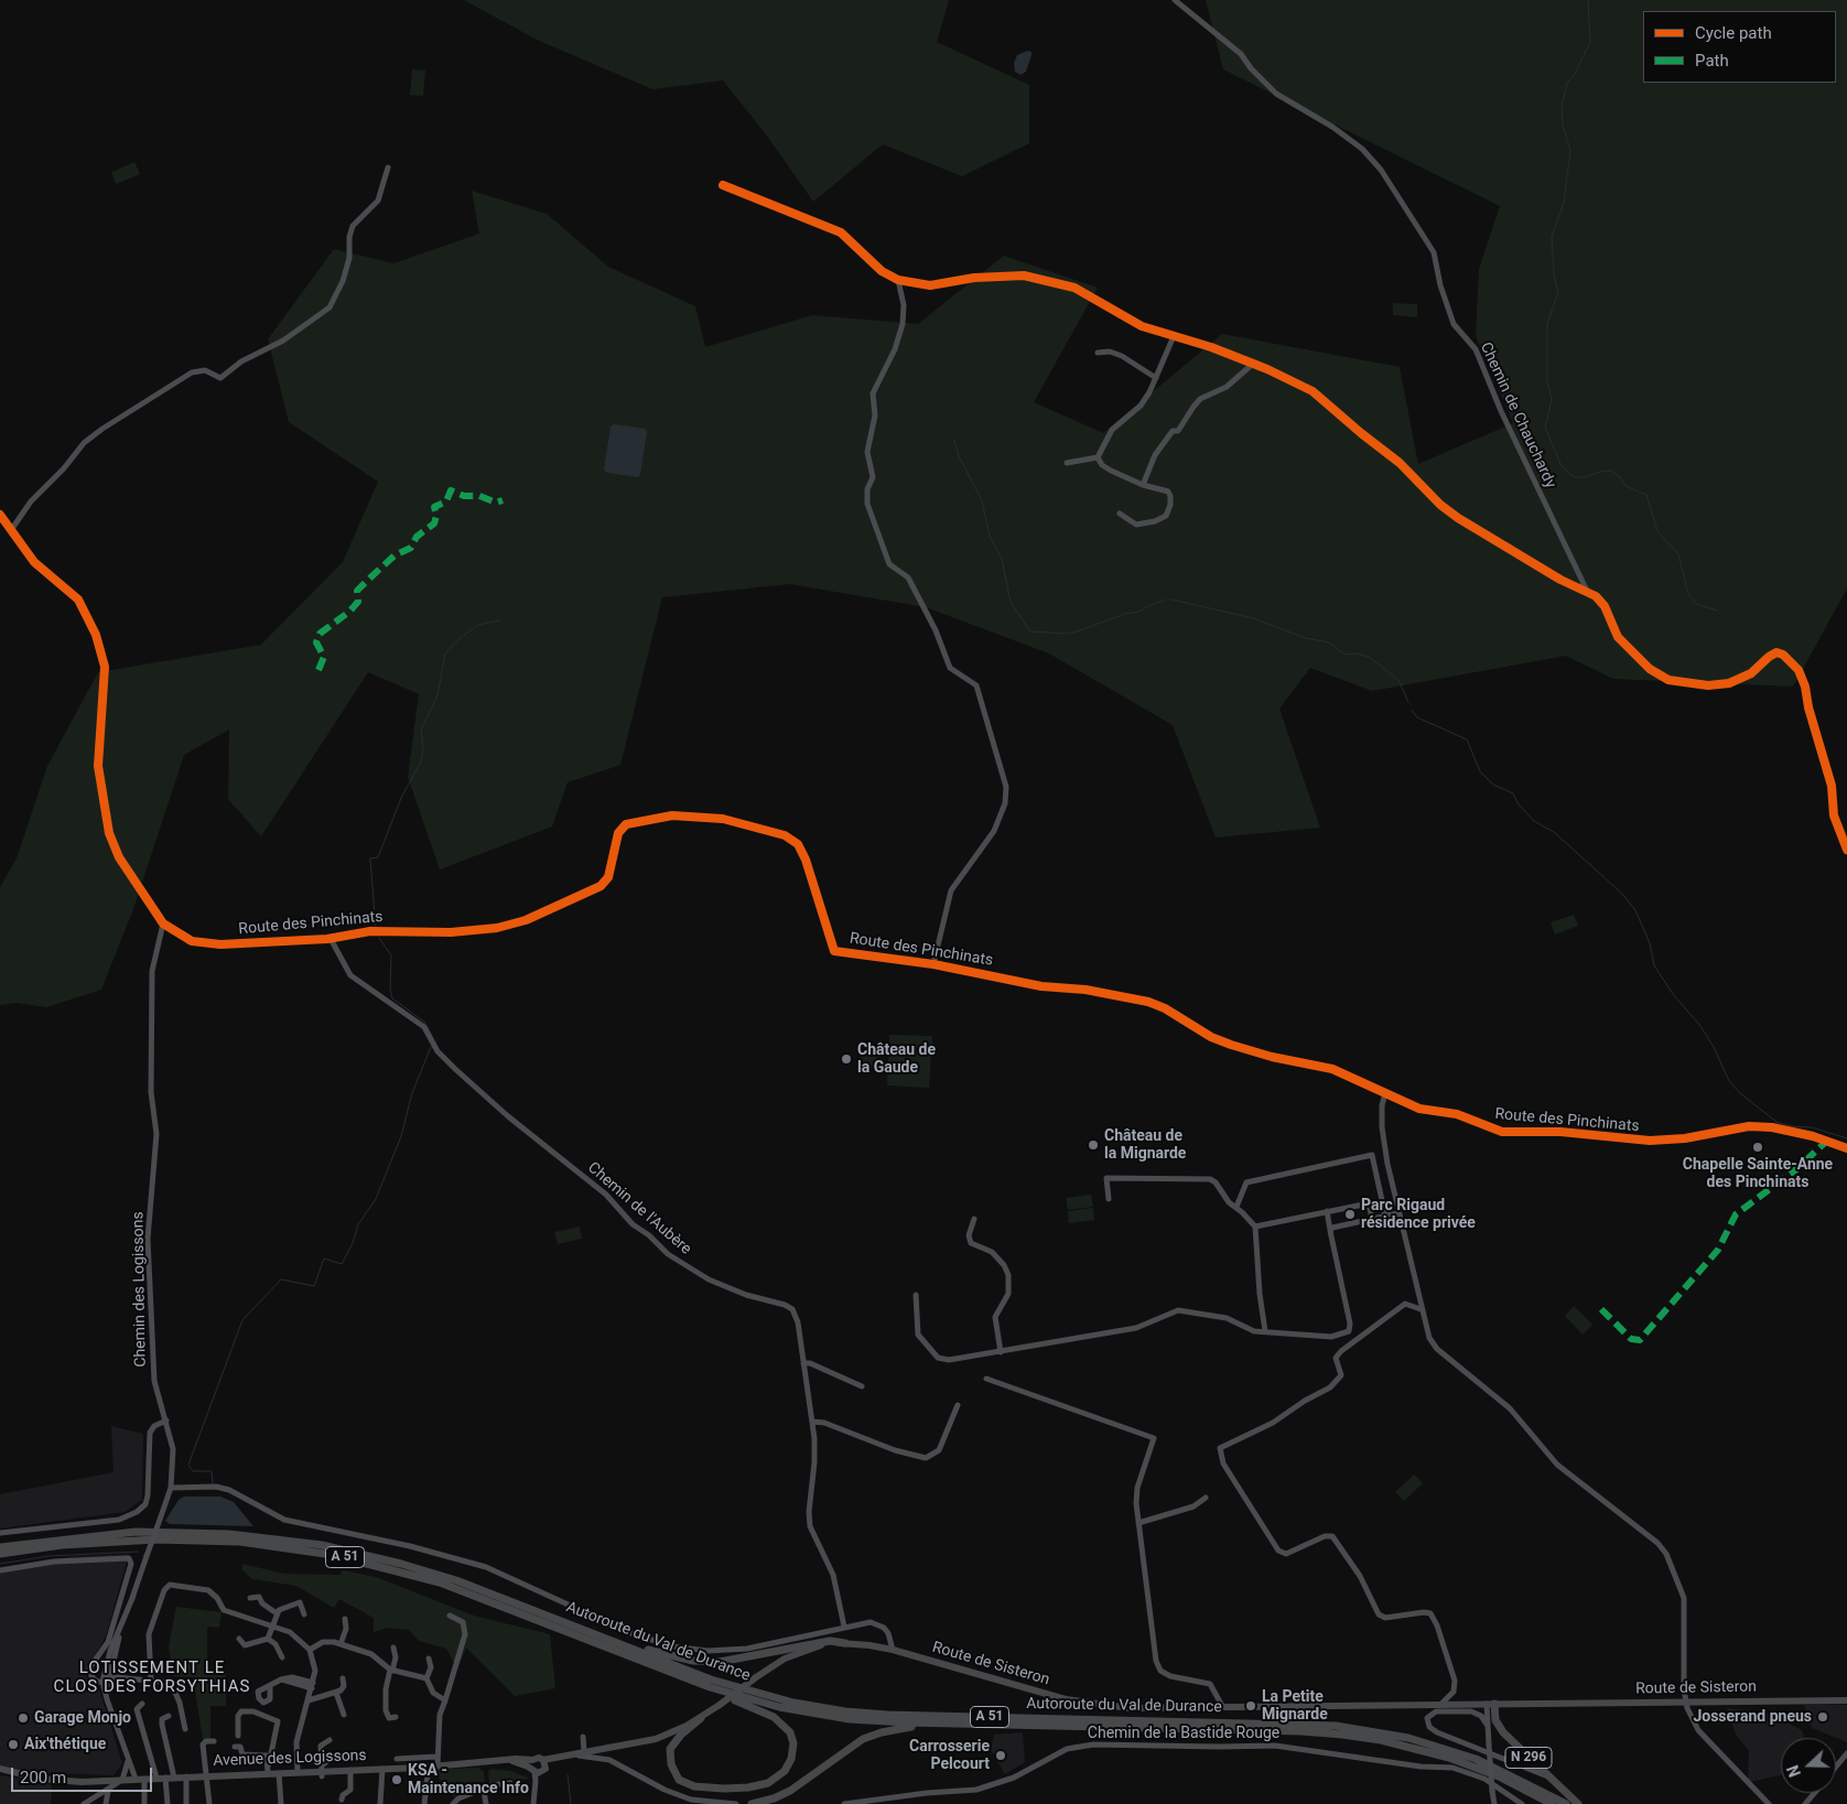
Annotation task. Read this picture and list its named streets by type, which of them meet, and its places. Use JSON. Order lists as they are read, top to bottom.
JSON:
{
  "streets": {
    "highway": ["A 51", "Autoroute du Val de Durance", "N 296"],
    "main road": ["Route de Sisteron", "Avenue des Logissons"],
    "street": [
      "Chemin de Chauchardy",
      "Route des Pinchinats",
      "Chemin de l'Aubère",
      "Chemin des Logissons",
      "Chemin de la Bastide Rouge"
    ]
  },
  "crossings": [
    ["Route des Pinchinats", "Chemin de l'Aubère"],
    ["Route des Pinchinats", "Chemin des Logissons"],
    ["Route de Sisteron", "N 296"]
  ],
  "districts": ["LOTISSEMENT LE CLOS DES FORSYTHIAS"],
  "places": [
    "Château de la Gaude",
    "Château de la Mignarde",
    "Chapelle Sainte-Anne des Pinchinats",
    "Parc Rigaud résidence privée",
    "La Petite Mignarde",
    "Josserand pneus",
    "Garage Monjo",
    "Aix'thétique",
    "Carrosserie Pelcourt",
    "KSA - Maintenance Info"
  ],
  "legend": ["Cycle path", "Path"],
  "scale_bar": "200 m",
  "north": "left"
}
